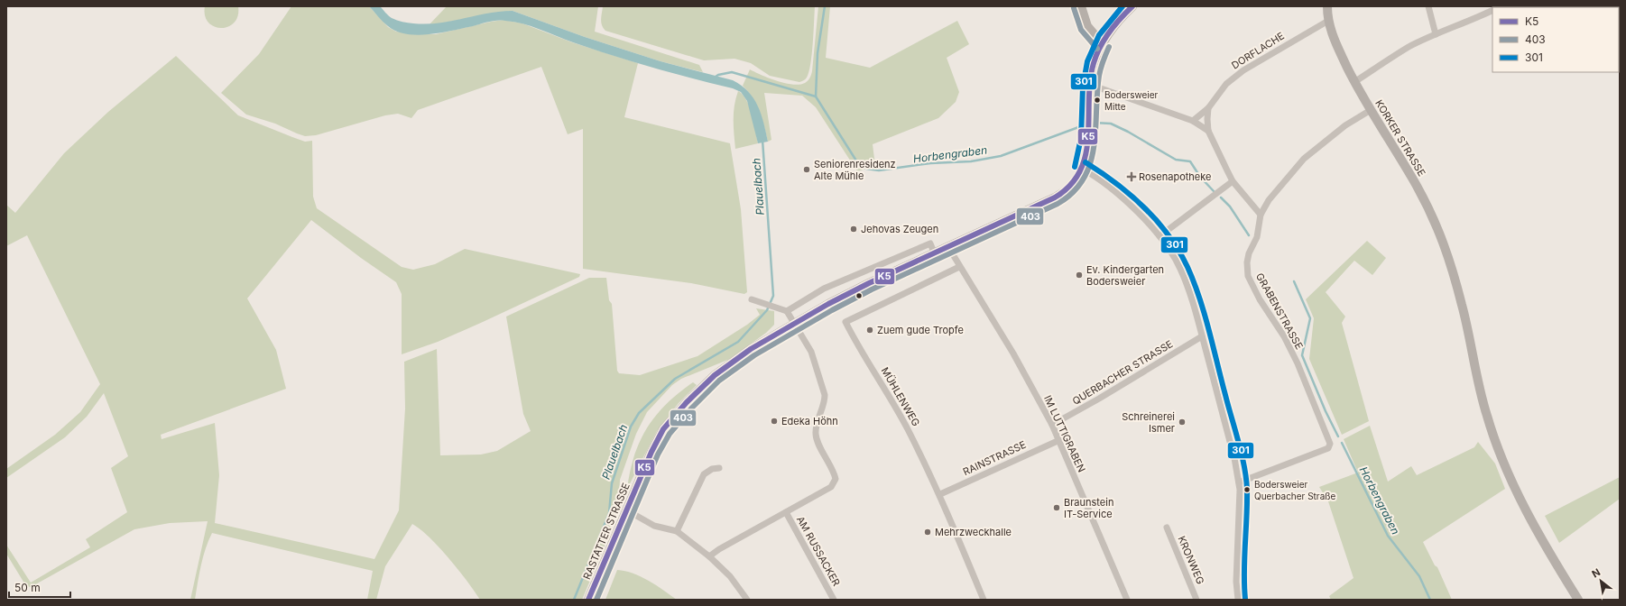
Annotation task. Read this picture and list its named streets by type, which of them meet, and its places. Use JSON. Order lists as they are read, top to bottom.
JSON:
{
  "streets": {
    "main road": ["KORKER STRASSE", "RASTATTER STRASSE"],
    "street": [
      "DORFLACHE",
      "GRABENSTRASSE",
      "QUERBACHER STRASSE",
      "MÜHLENWEG",
      "IM LUTTIGRABEN",
      "RAINSTRASSE",
      "AM RUSSACKER",
      "KRONWEG"
    ]
  },
  "crossings": [
    ["DORFLACHE", "KORKER STRASSE"],
    ["KORKER STRASSE", "GRABENSTRASSE"],
    ["QUERBACHER STRASSE", "IM LUTTIGRABEN"],
    ["MÜHLENWEG", "IM LUTTIGRABEN"],
    ["MÜHLENWEG", "RAINSTRASSE"],
    ["IM LUTTIGRABEN", "RAINSTRASSE"],
    ["IM LUTTIGRABEN", "RASTATTER STRASSE"],
    ["RASTATTER STRASSE", "AM RUSSACKER"]
  ],
  "water": ["Horbengraben", "Plauelbach"],
  "places": {
    "other": [
      "Bodersweier Mitte",
      "Seniorenresidenz Alte Mühle",
      "Jehovas Zeugen",
      "Ev. Kindergarten Bodersweier",
      "Zuem gude Tropfe",
      "Edeka Höhn",
      "Schreinerei Ismer",
      "Bodersweier Querbacher Straße",
      "Braunstein IT-Service",
      "Mehrzweckhalle"
    ],
    "health": ["Rosenapotheke"]
  },
  "lines": ["transit line K5", "transit line 301", "transit line 403"],
  "legend": ["K5", "403", "301"],
  "scale_bar": "50 m",
  "north": "top left"
}
